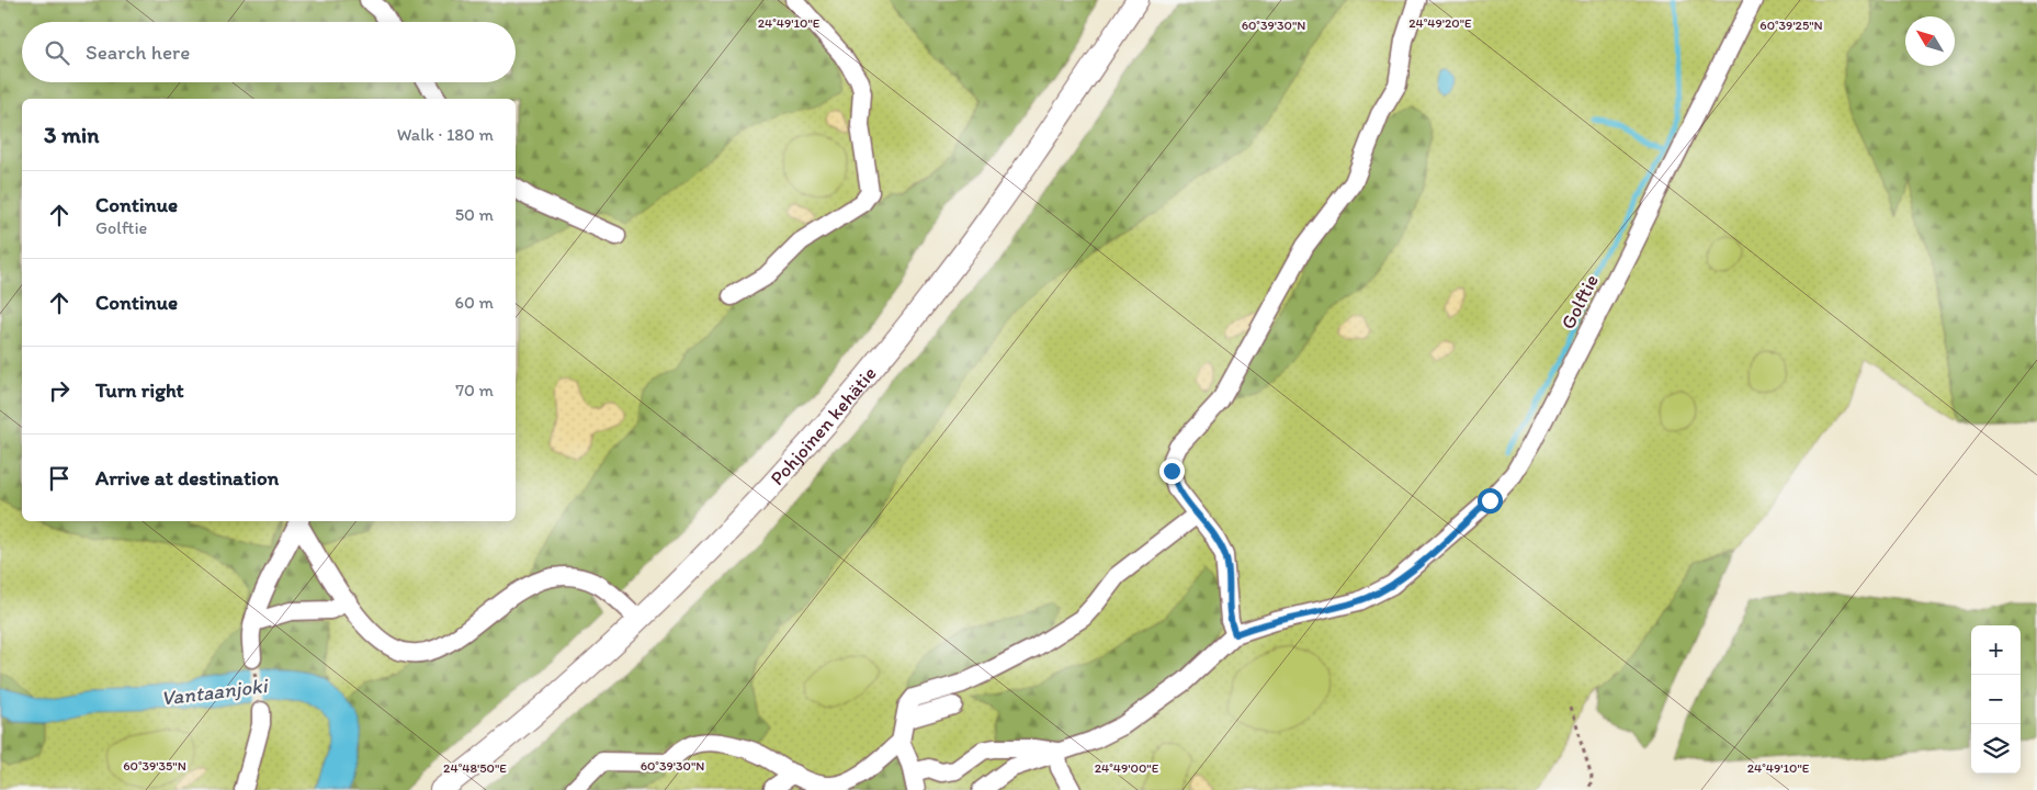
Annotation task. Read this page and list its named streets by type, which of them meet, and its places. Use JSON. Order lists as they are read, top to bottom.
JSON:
{
  "streets": {
    "main road": ["Pohjoinen kehätie"],
    "street": ["Golftie"]
  },
  "water": ["Vantaanjoki"],
  "north": "top left",
  "page": {
    "search": "Search here",
    "heading": ["3 min", "Walk · 180 m"],
    "list": [
      ["Continue", "Golftie", "50 m"],
      ["Continue", "60 m"],
      ["Turn right", "70 m"],
      "Arrive at destination"
    ],
    "map_buttons": ["+", "−"]
  },
  "coordinates": [
    "24°49'10\"E",
    "24°49'20\"E",
    "60°39'30\"N",
    "60°39'25\"N",
    "60°39'35\"N",
    "24°48'50\"E",
    "24°49'00\"E"
  ]
}
